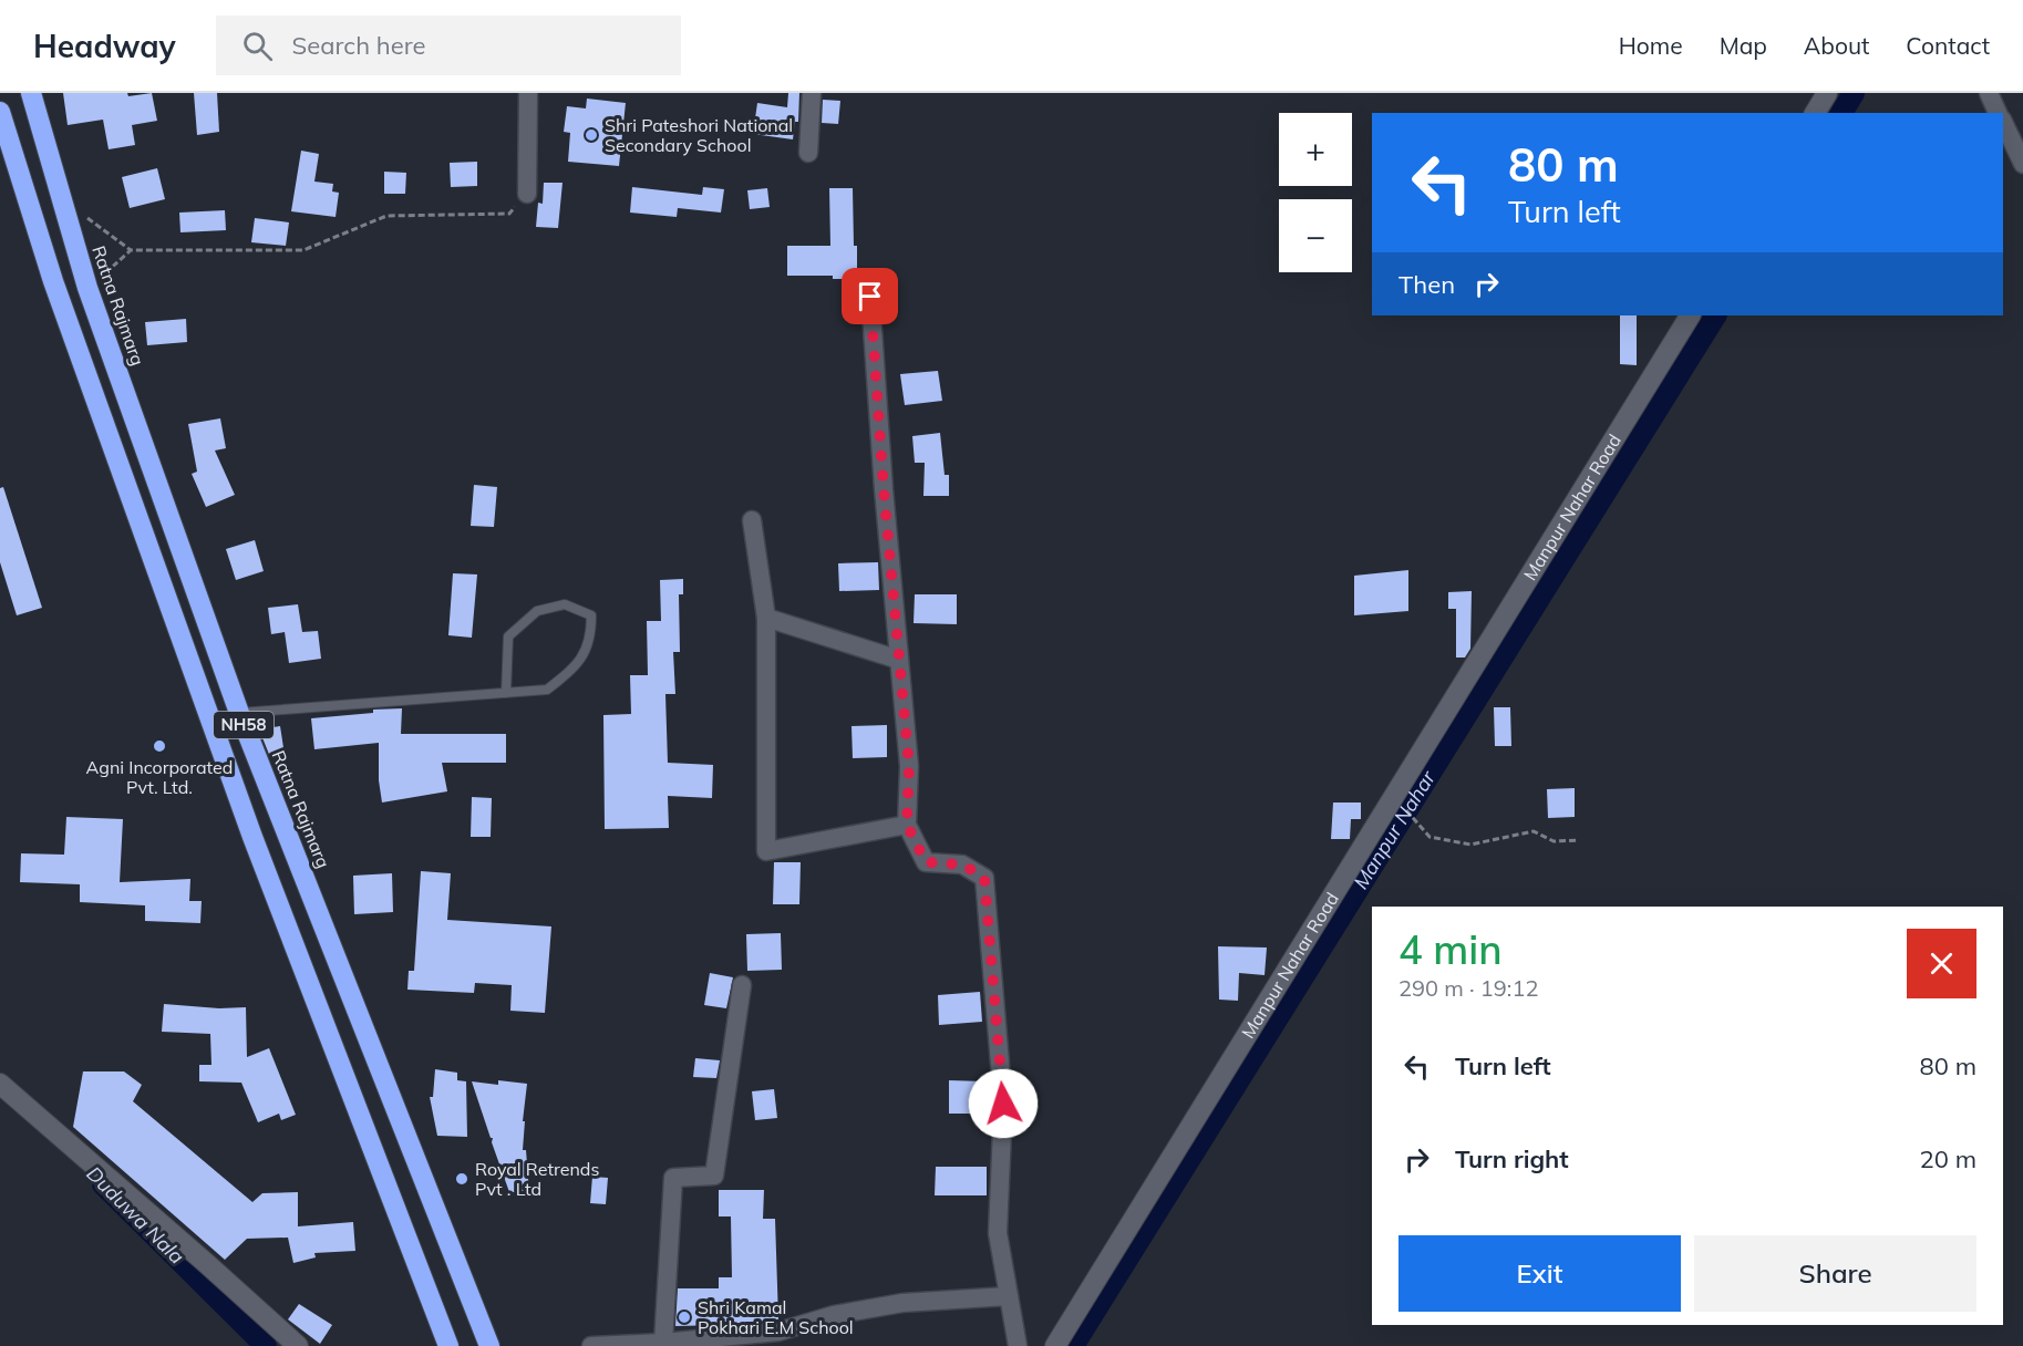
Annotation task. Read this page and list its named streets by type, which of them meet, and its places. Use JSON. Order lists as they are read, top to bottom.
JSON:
{
  "streets": {
    "highway": ["Ratna Rajmarg", "NH58"],
    "street": ["Manpur Nahar Road"]
  },
  "water": ["Manpur Nahar", "Duduwa Nala"],
  "places": [
    "Shri Pateshori National Secondary School",
    "Agni Incorporated Pvt. Ltd.",
    "Royal Retrends Pvt . Ltd",
    "Shri Kamal Pokhari E.M School"
  ],
  "page": {
    "header": "Headway",
    "search": "Search here",
    "nav": [
      "Home",
      "Map",
      "About",
      "Contact"
    ],
    "map_buttons": ["+", "−"],
    "turn": ["80 m", "Turn left"],
    "then": "Then",
    "heading": ["4 min", "290 m · 19:12"],
    "list": [
      {
        "name": "Turn left",
        "value": "80 m"
      },
      {
        "name": "Turn right",
        "value": "20 m"
      }
    ],
    "buttons": ["Exit", "Share"]
  }
}
